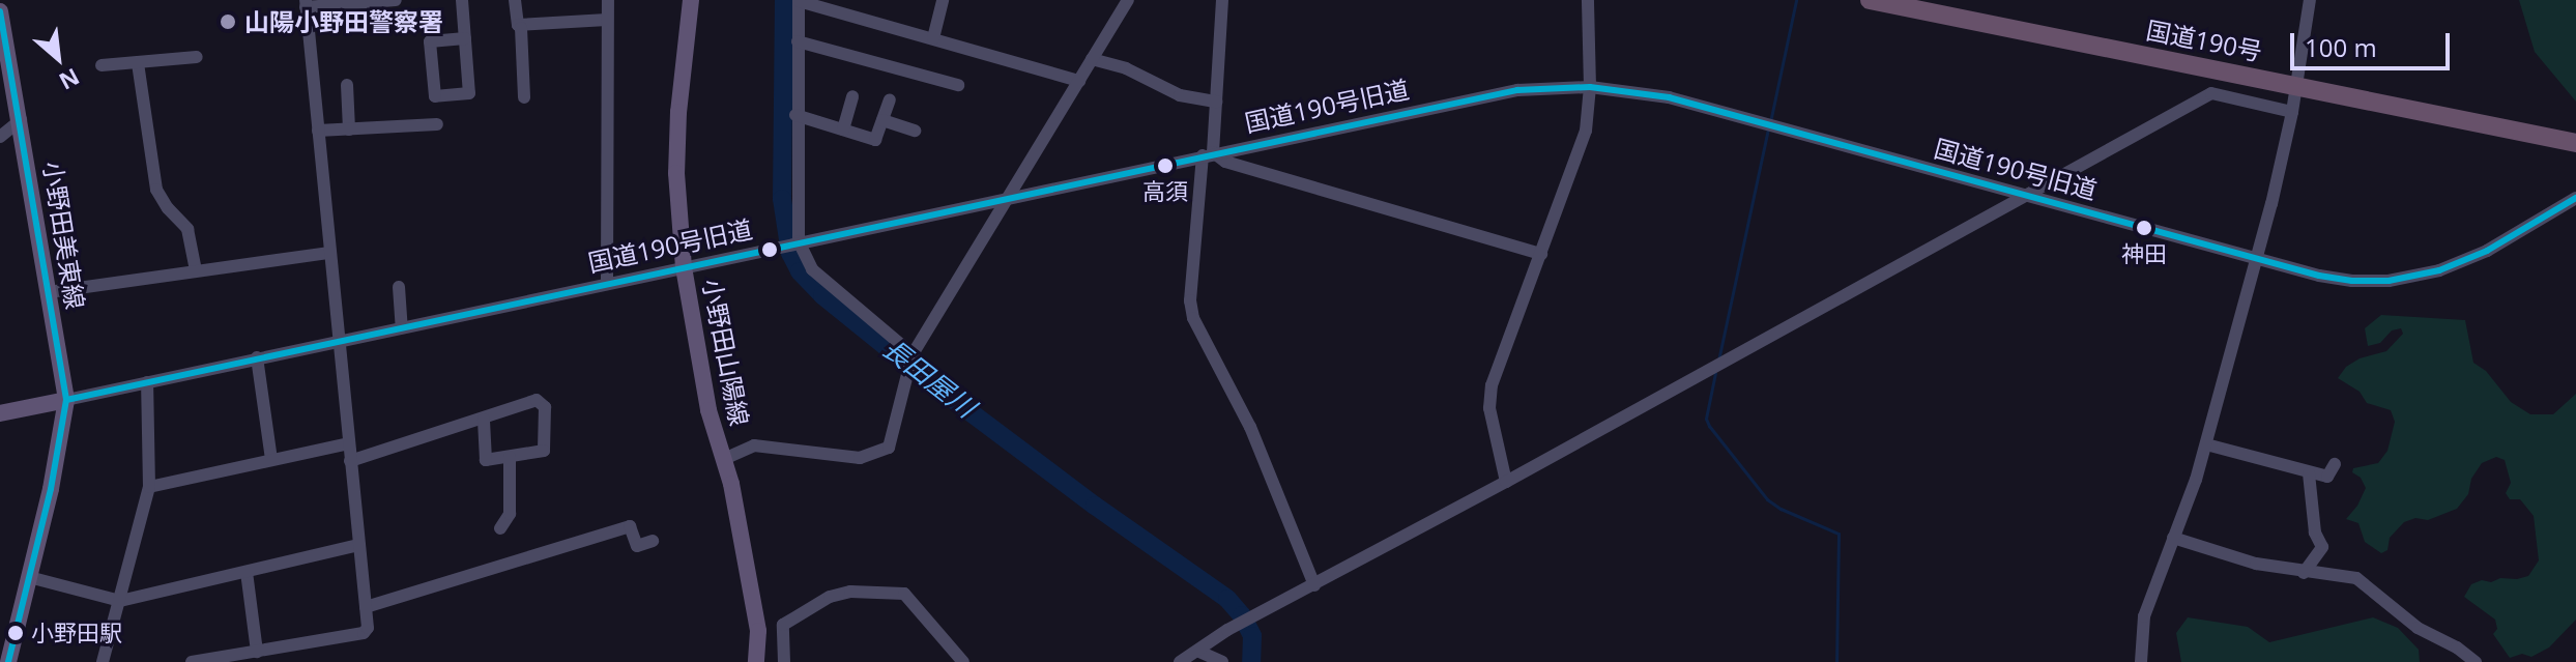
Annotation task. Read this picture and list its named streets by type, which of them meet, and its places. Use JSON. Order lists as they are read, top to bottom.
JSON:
{
  "streets": {
    "highway": ["国道190号"],
    "main road": ["小野田美東線", "小野田山陽線"],
    "street": ["国道190号旧道"]
  },
  "crossings": [
    ["国道190号旧道", "小野田美東線"],
    ["国道190号旧道", "小野田山陽線"]
  ],
  "water": ["長田屋川"],
  "places": [
    "山陽小野田警察署",
    "高須",
    "神田",
    "小野田駅"
  ],
  "scale_bar": "100 m",
  "north": "bottom right"
}
